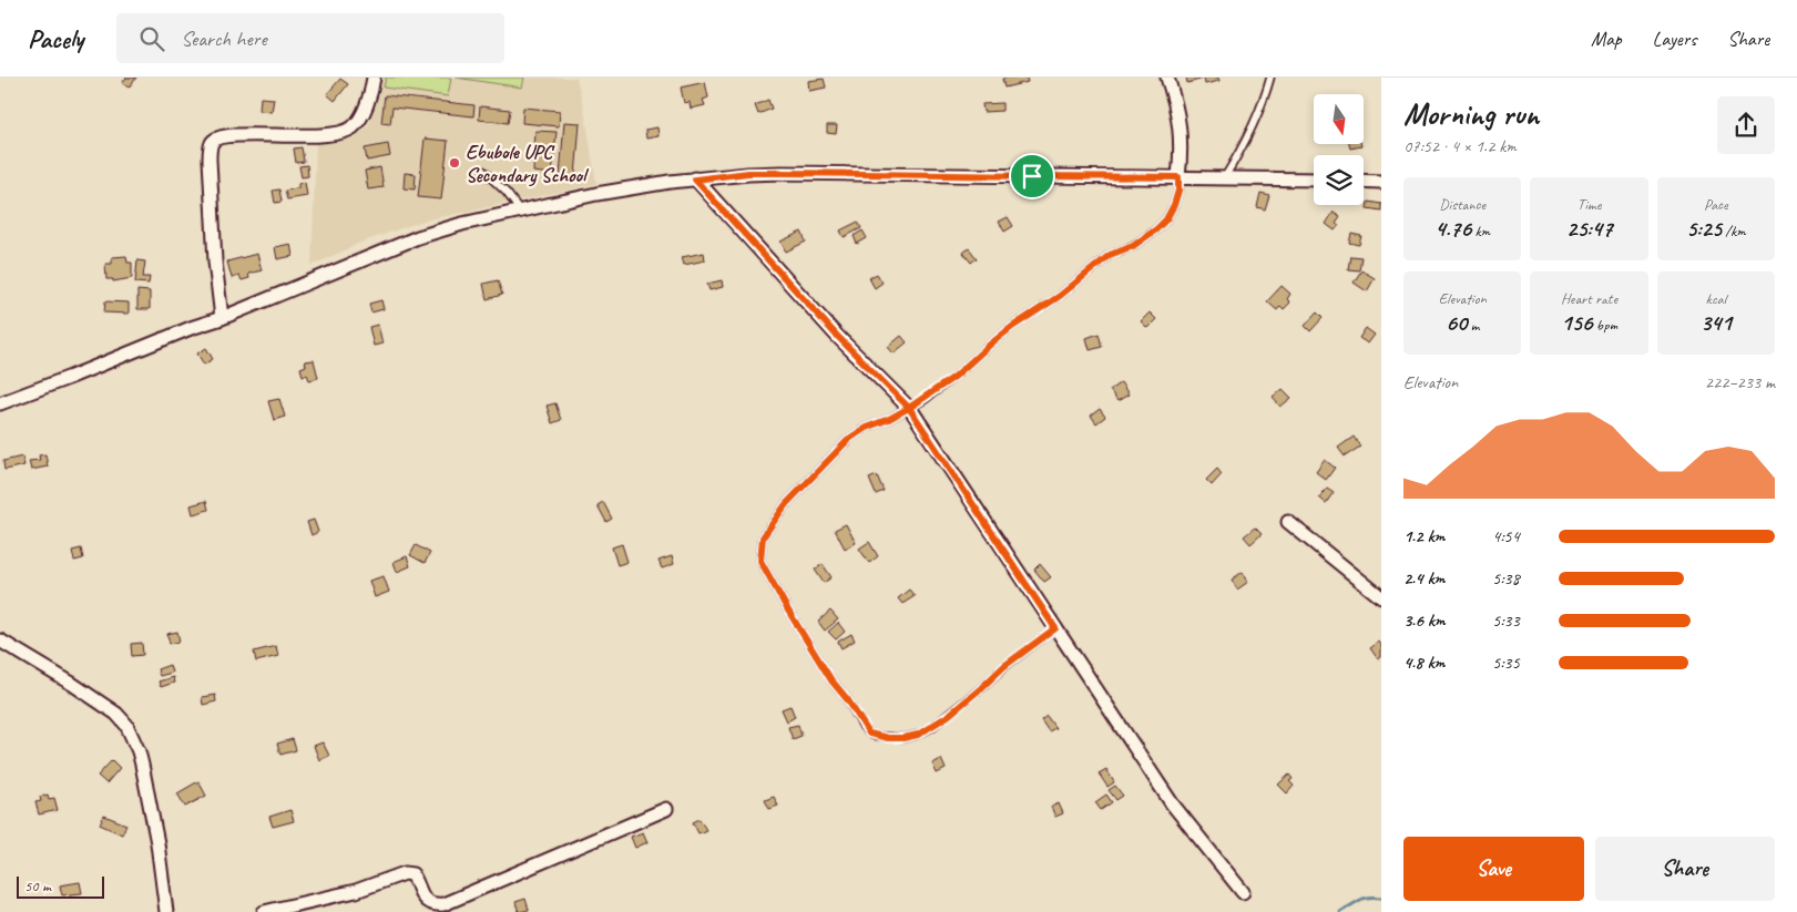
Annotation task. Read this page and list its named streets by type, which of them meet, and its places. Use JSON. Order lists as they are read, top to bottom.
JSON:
{
  "places": ["Ebubole UPC Secondary School"],
  "scale_bar": "50 m",
  "north": "bottom",
  "page": {
    "header": "Pacely",
    "search": "Search here",
    "nav": ["Map", "Layers", "Share"],
    "heading": ["Morning run", "07:52 · 4 × 1.2 km"],
    "stats": [
      ["Distance", "4.76 km"],
      ["Time", "25:47"],
      ["Pace", "5:25 /km"],
      ["Elevation", "60 m"],
      ["Heart rate", "156 bpm"],
      ["kcal", "341"]
    ],
    "chart": ["Elevation", "222–233 m"],
    "list": [
      {
        "name": "1.2 km",
        "note": "4:54"
      },
      {
        "name": "2.4 km",
        "note": "5:38"
      },
      {
        "name": "3.6 km",
        "note": "5:33"
      },
      {
        "name": "4.8 km",
        "note": "5:35"
      }
    ],
    "buttons": ["Save", "Share"],
    "scale": "50 m"
  }
}
